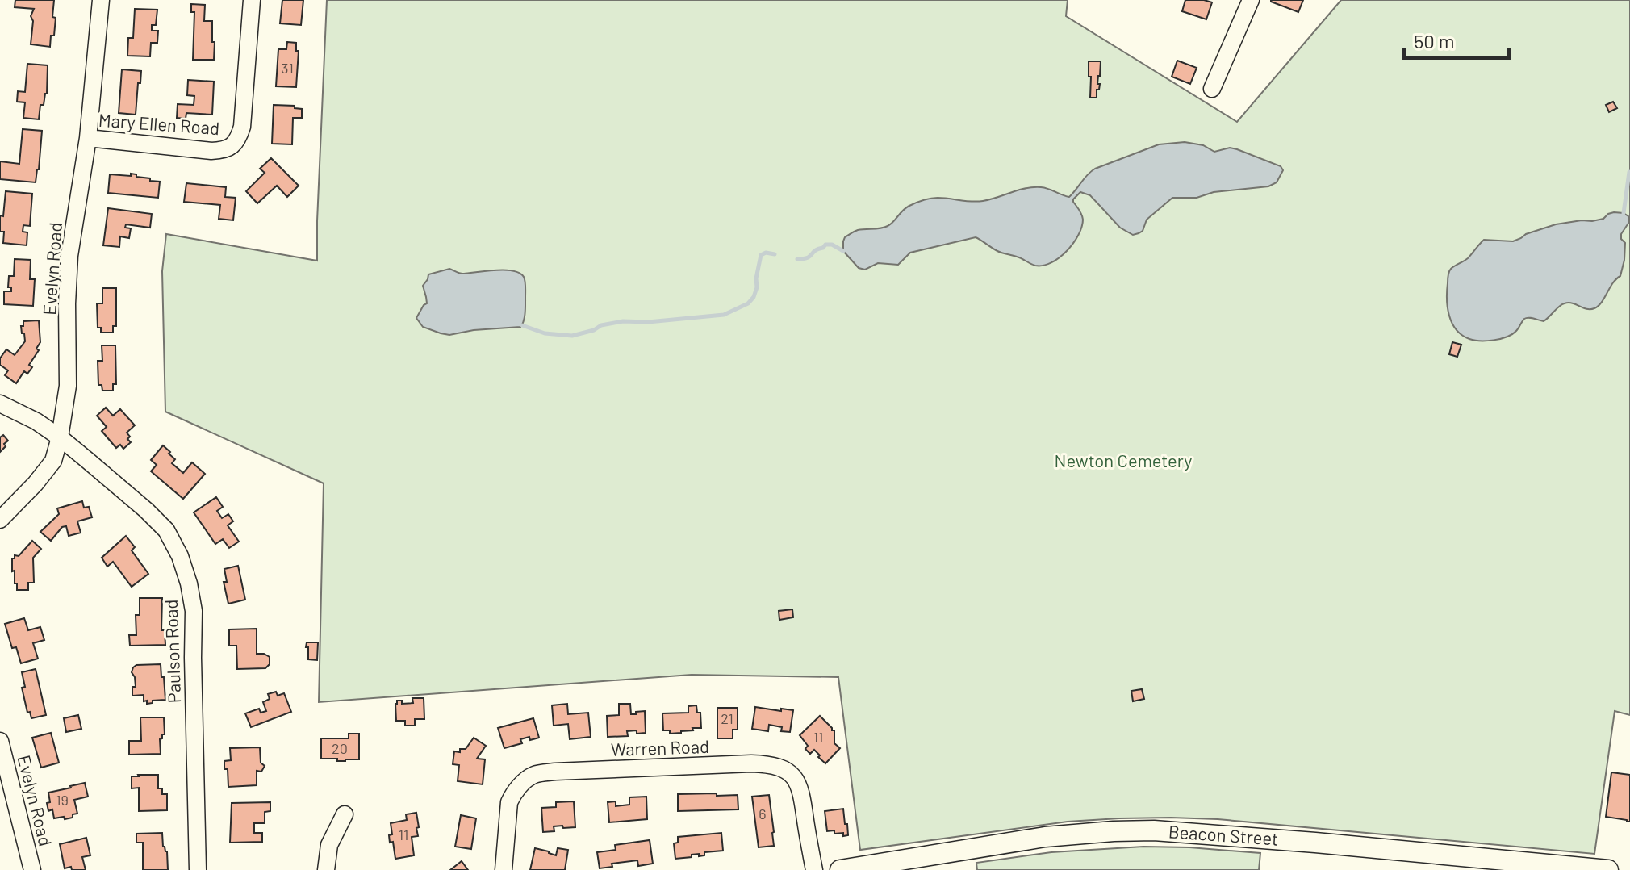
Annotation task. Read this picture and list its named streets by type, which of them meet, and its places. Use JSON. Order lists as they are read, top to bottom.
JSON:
{
  "streets": {
    "main road": ["Beacon Street"],
    "street": [
      "Mary Ellen Road",
      "Evelyn Road",
      "Paulson Road",
      "Warren Road"
    ]
  },
  "crossings": [
    ["Mary Ellen Road", "Evelyn Road"],
    ["Evelyn Road", "Paulson Road"]
  ],
  "parks": ["Newton Cemetery"],
  "house_numbers": [
    "31",
    "21",
    "11",
    "20",
    "19",
    "6",
    "11"
  ],
  "scale_bar": "50 m"
}
